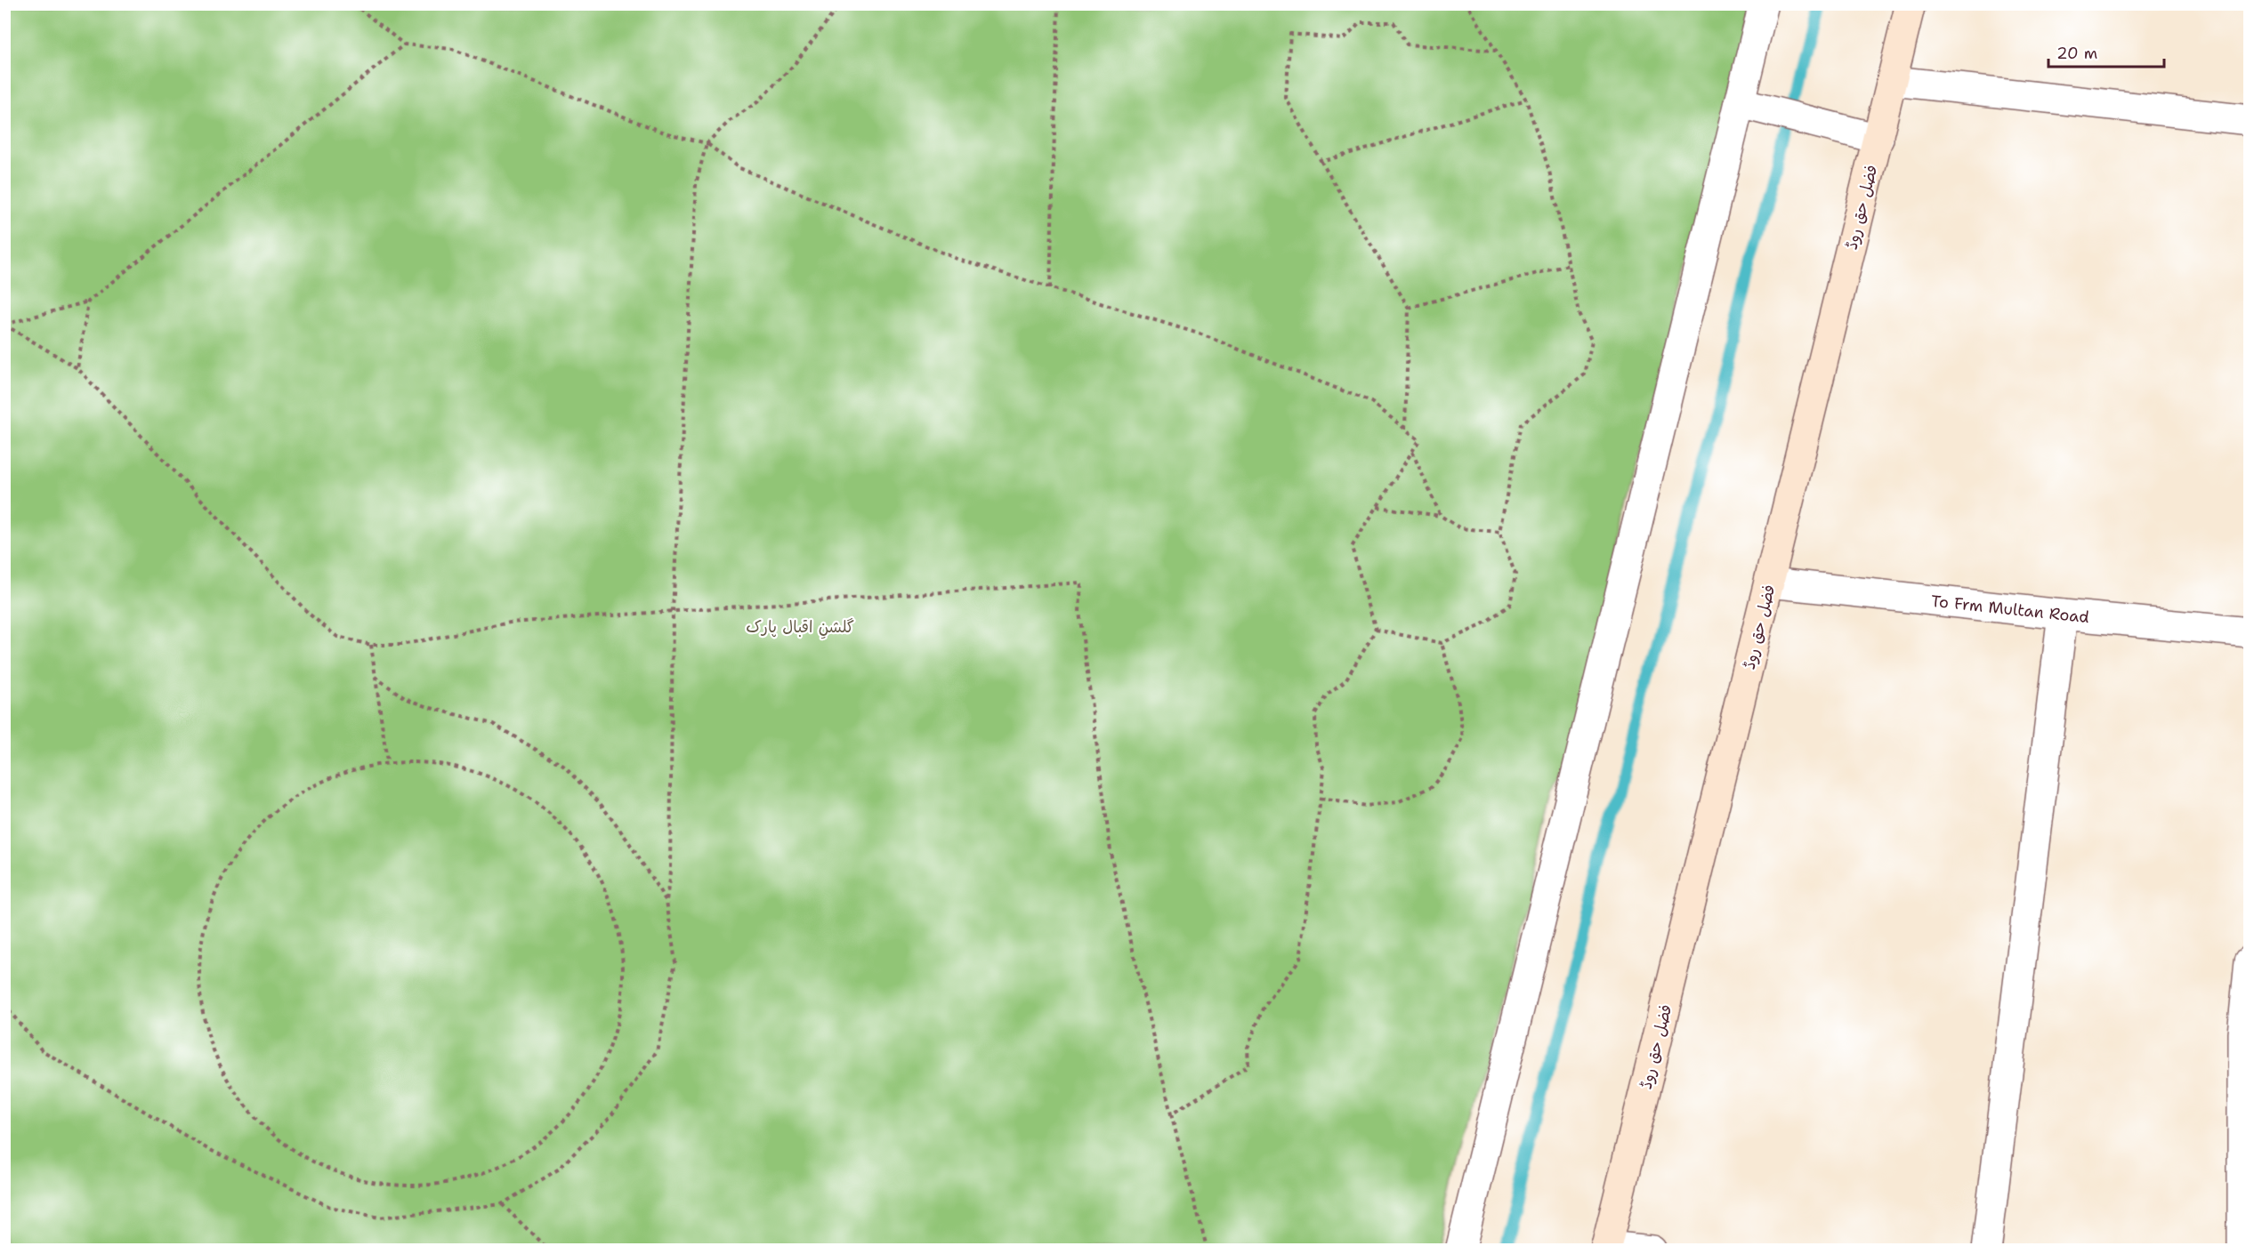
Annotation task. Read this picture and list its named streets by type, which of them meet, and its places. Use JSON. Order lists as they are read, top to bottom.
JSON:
{
  "streets": {
    "main road": ["فضل حق روڈ"],
    "street": ["To Frm Multan Road"]
  },
  "crossings": [
    ["فضل حق روڈ", "To Frm Multan Road"]
  ],
  "parks": ["گلشنِ اقبال پارک"],
  "scale_bar": "20 m"
}
